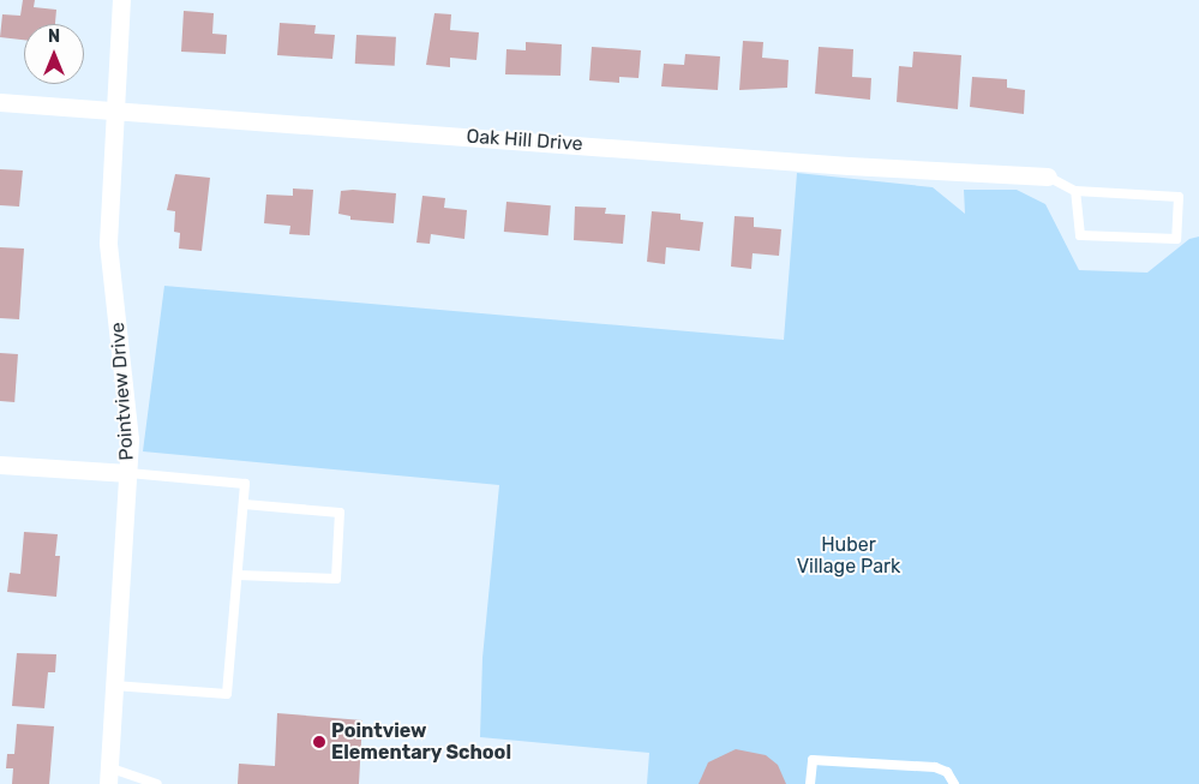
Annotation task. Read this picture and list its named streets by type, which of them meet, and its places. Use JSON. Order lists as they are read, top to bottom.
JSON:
{
  "streets": {
    "street": ["Oak Hill Drive", "Pointview Drive"]
  },
  "crossings": [
    ["Oak Hill Drive", "Pointview Drive"]
  ],
  "parks": ["Huber Village Park"],
  "places": ["Pointview Elementary School"],
  "north": "top"
}
